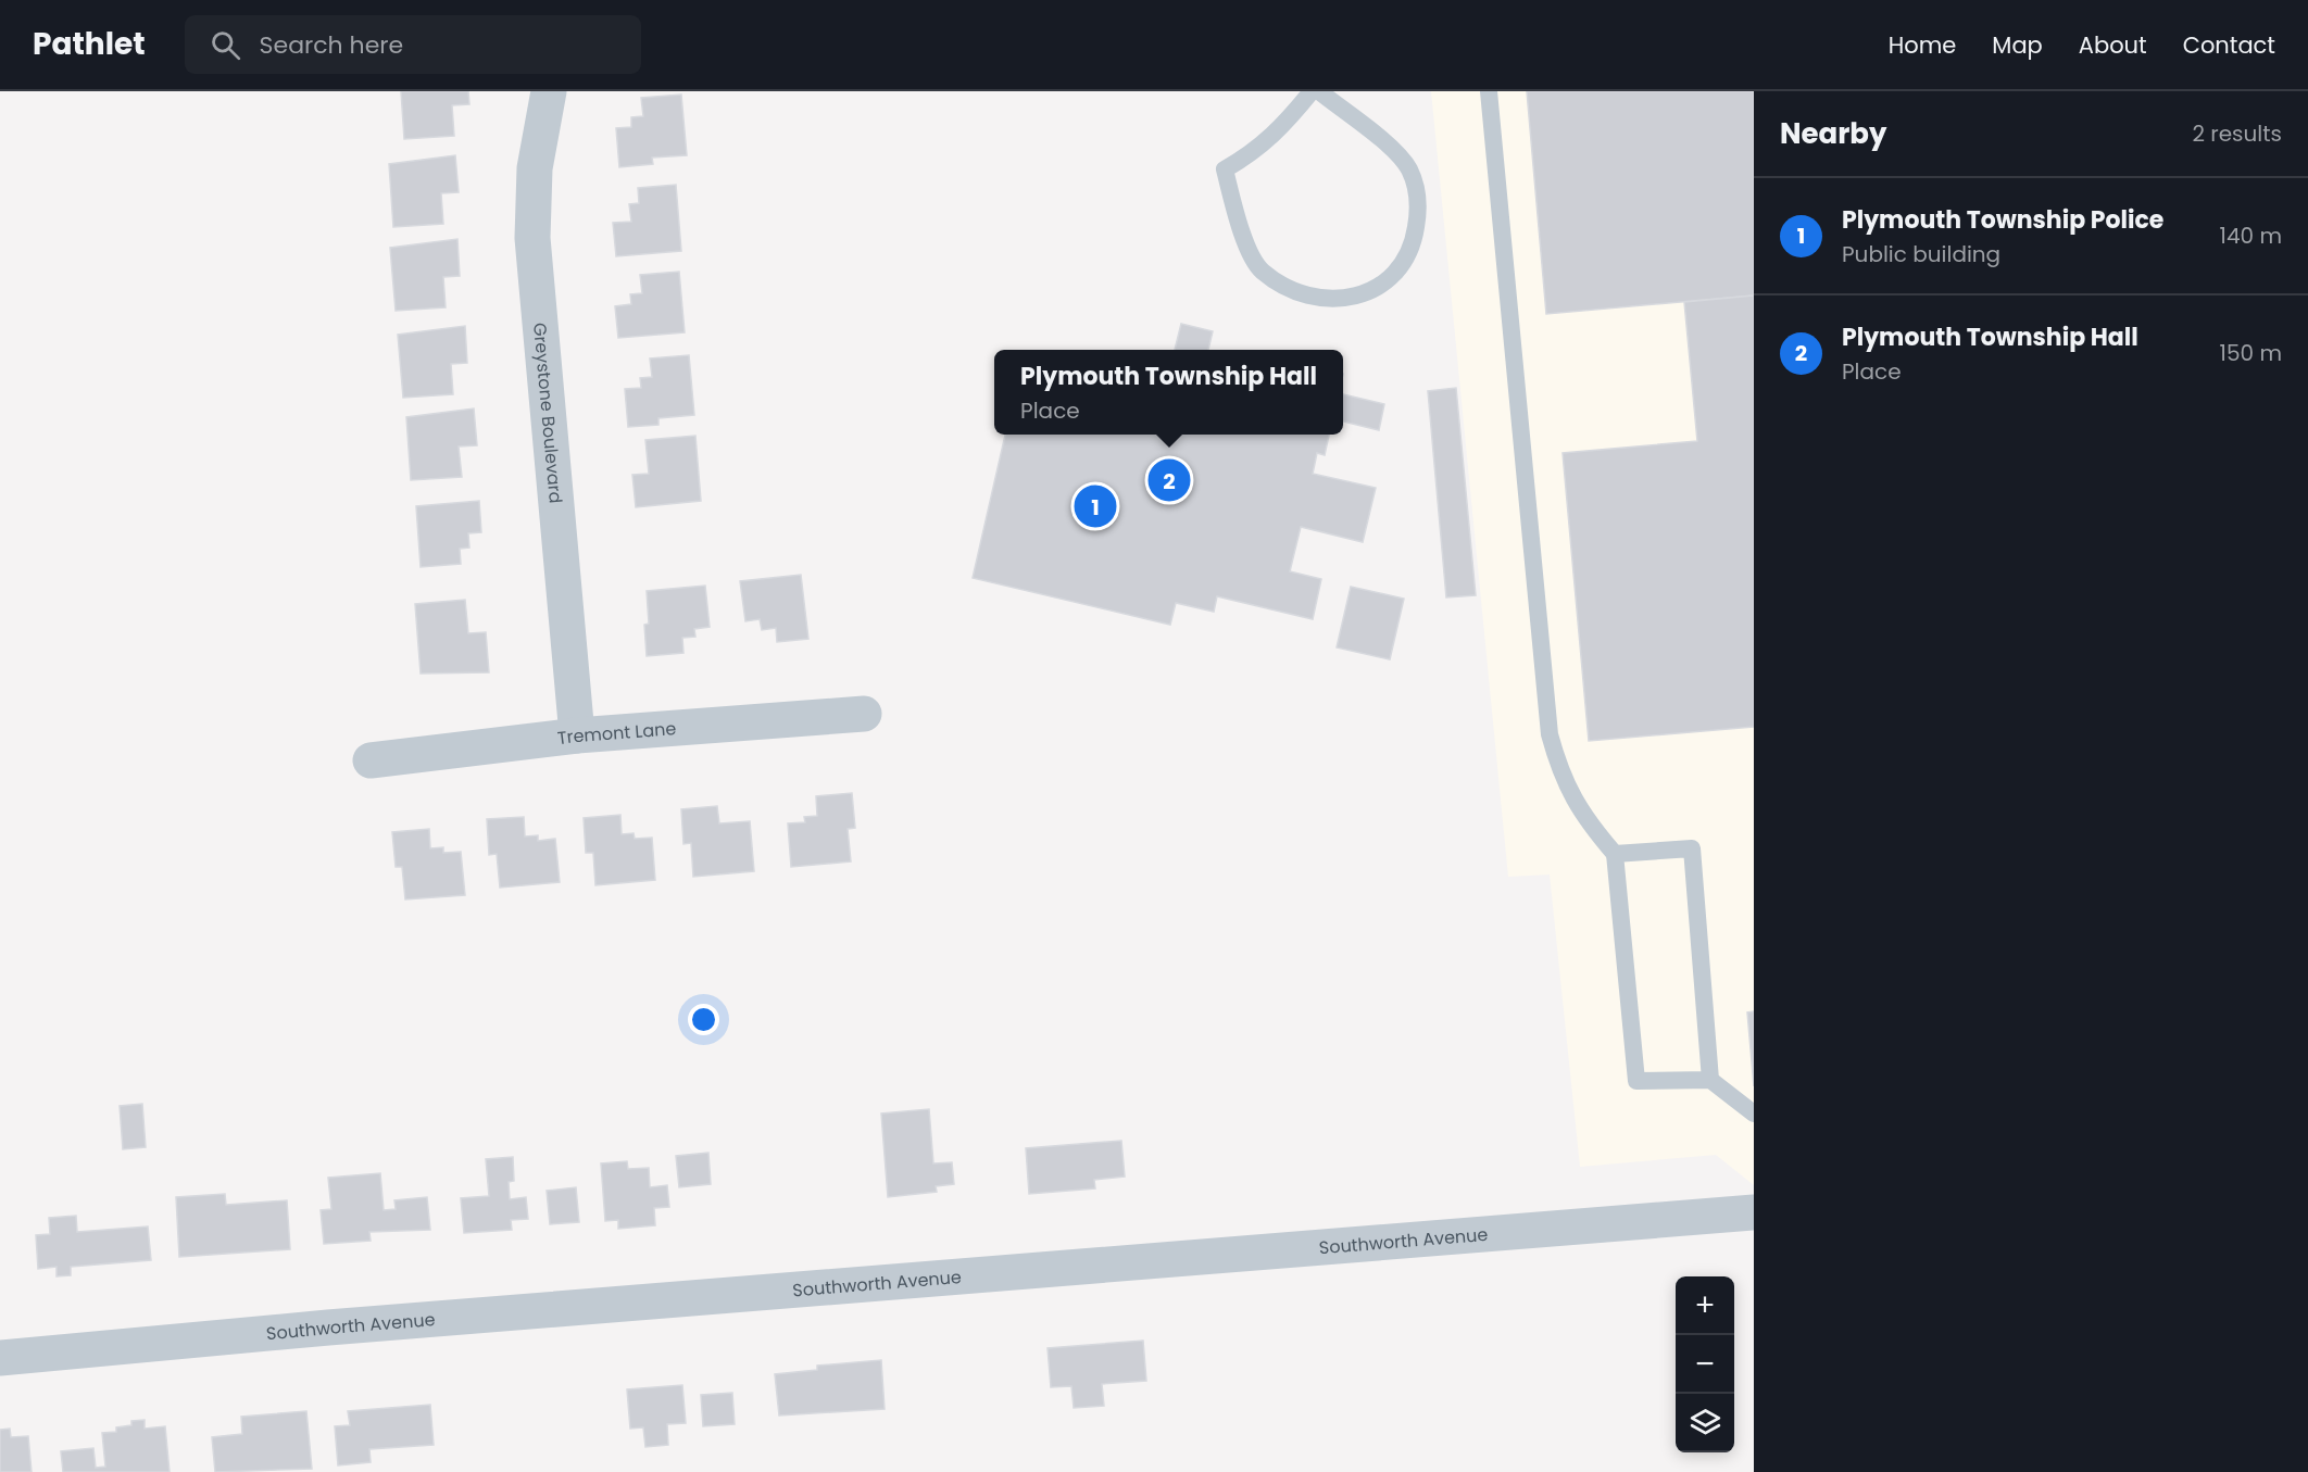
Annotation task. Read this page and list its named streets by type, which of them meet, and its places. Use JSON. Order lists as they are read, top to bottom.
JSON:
{
  "streets": {
    "street": ["Greystone Boulevard", "Tremont Lane", "Southworth Avenue"]
  },
  "crossings": [
    ["Greystone Boulevard", "Tremont Lane"]
  ],
  "page": {
    "header": "Pathlet",
    "search": "Search here",
    "nav": [
      "Home",
      "Map",
      "About",
      "Contact"
    ],
    "heading": ["Nearby", "2 results"],
    "list": [
      {
        "mark": "1",
        "name": "Plymouth Township Police",
        "note": "Public building",
        "value": "140 m"
      },
      {
        "mark": "2",
        "name": "Plymouth Township Hall",
        "note": "Place",
        "value": "150 m"
      }
    ],
    "popup": ["Plymouth Township Hall", "Place"],
    "pins": ["2", "1"],
    "map_buttons": ["+", "−"]
  }
}
